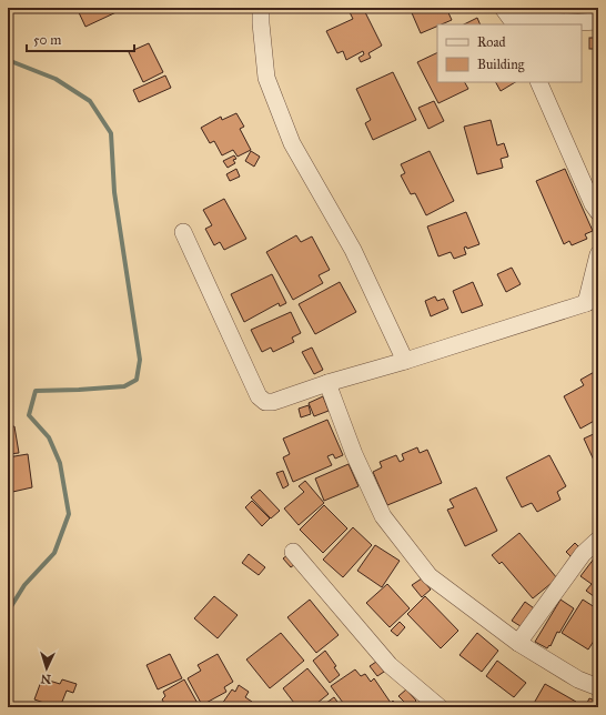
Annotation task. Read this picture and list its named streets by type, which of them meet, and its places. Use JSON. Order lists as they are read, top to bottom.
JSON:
{
  "legend": ["Road", "Building"],
  "scale_bar": "50 m",
  "north": "bottom"
}
